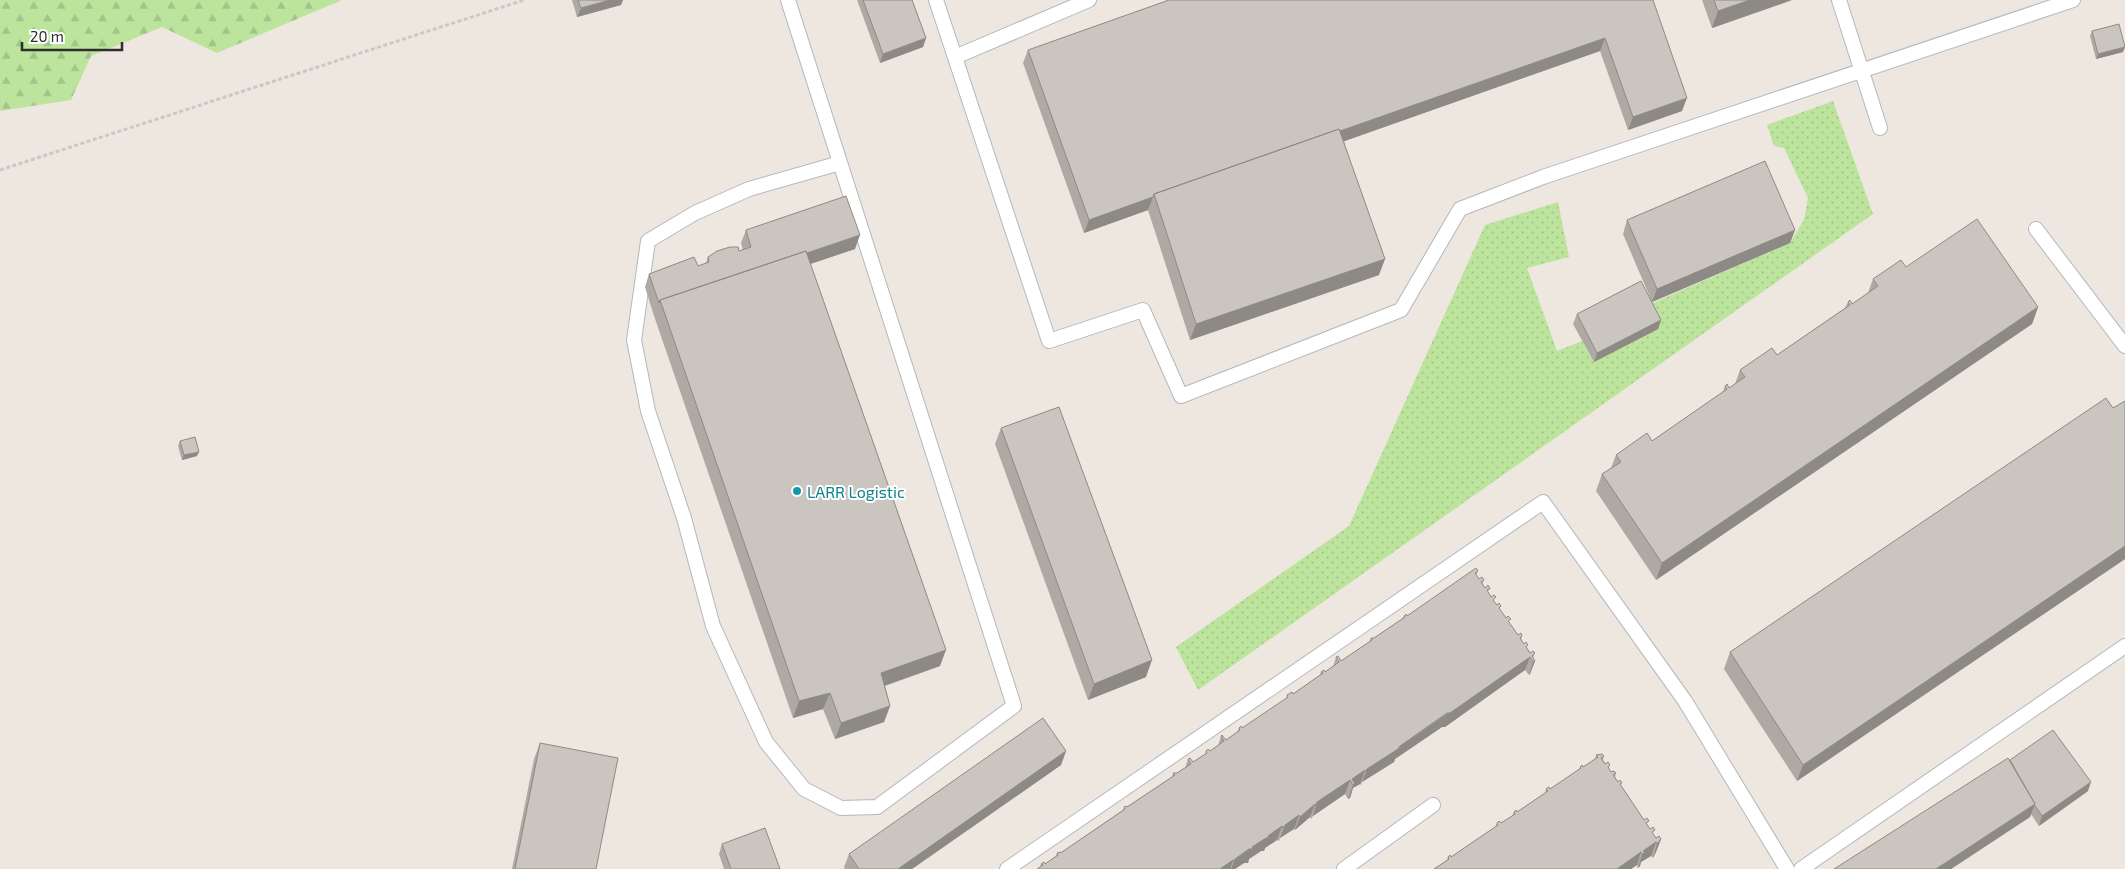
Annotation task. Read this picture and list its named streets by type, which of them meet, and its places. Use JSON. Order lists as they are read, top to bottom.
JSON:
{
  "places": ["LARR Logistic"],
  "scale_bar": "20 m"
}
